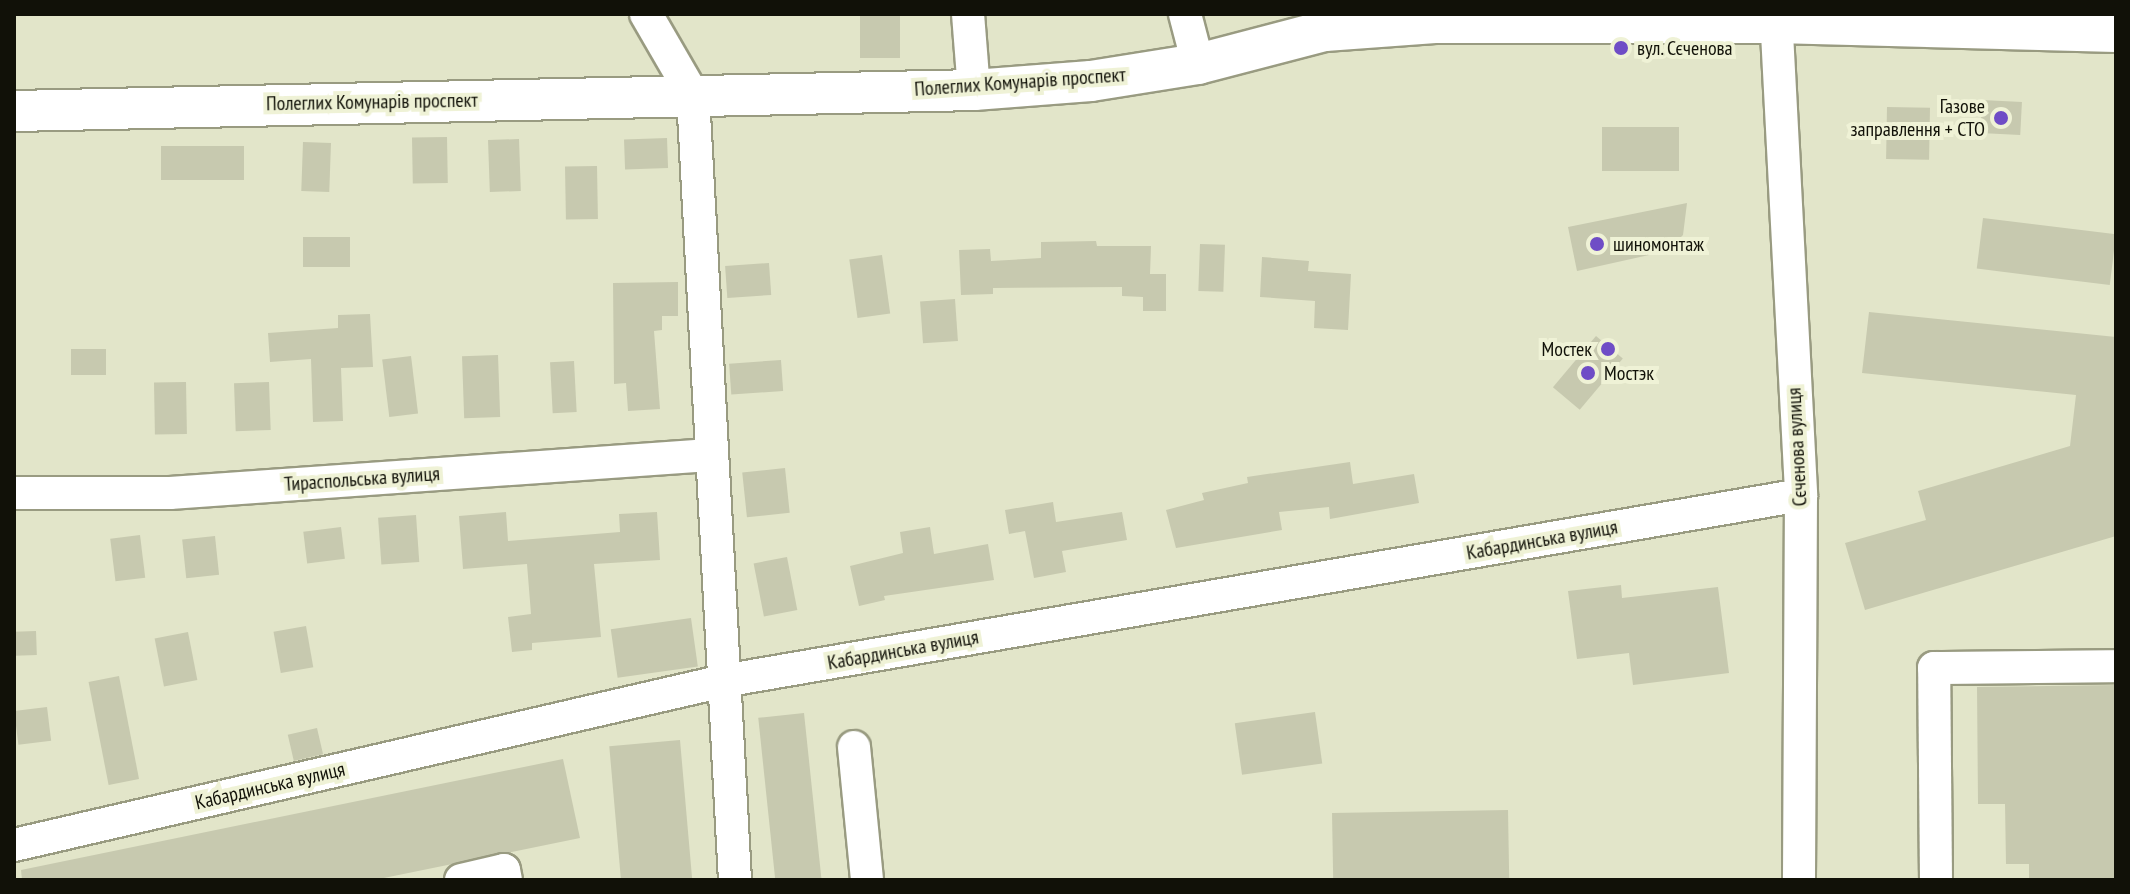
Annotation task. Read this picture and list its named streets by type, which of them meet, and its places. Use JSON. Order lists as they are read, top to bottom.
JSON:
{
  "streets": {
    "main road": ["Полеглих Комунарів проспект"],
    "street": ["Сєченова вулиця", "Тираспольська вулиця", "Кабардинська вулиця"]
  },
  "crossings": [
    ["Полеглих Комунарів проспект", "Сєченова вулиця"],
    ["Сєченова вулиця", "Кабардинська вулиця"]
  ],
  "places": [
    "вул. Сєченова",
    "Газове заправлення + СТО",
    "шиномонтаж",
    "Мостек",
    "Мостэк"
  ]
}
